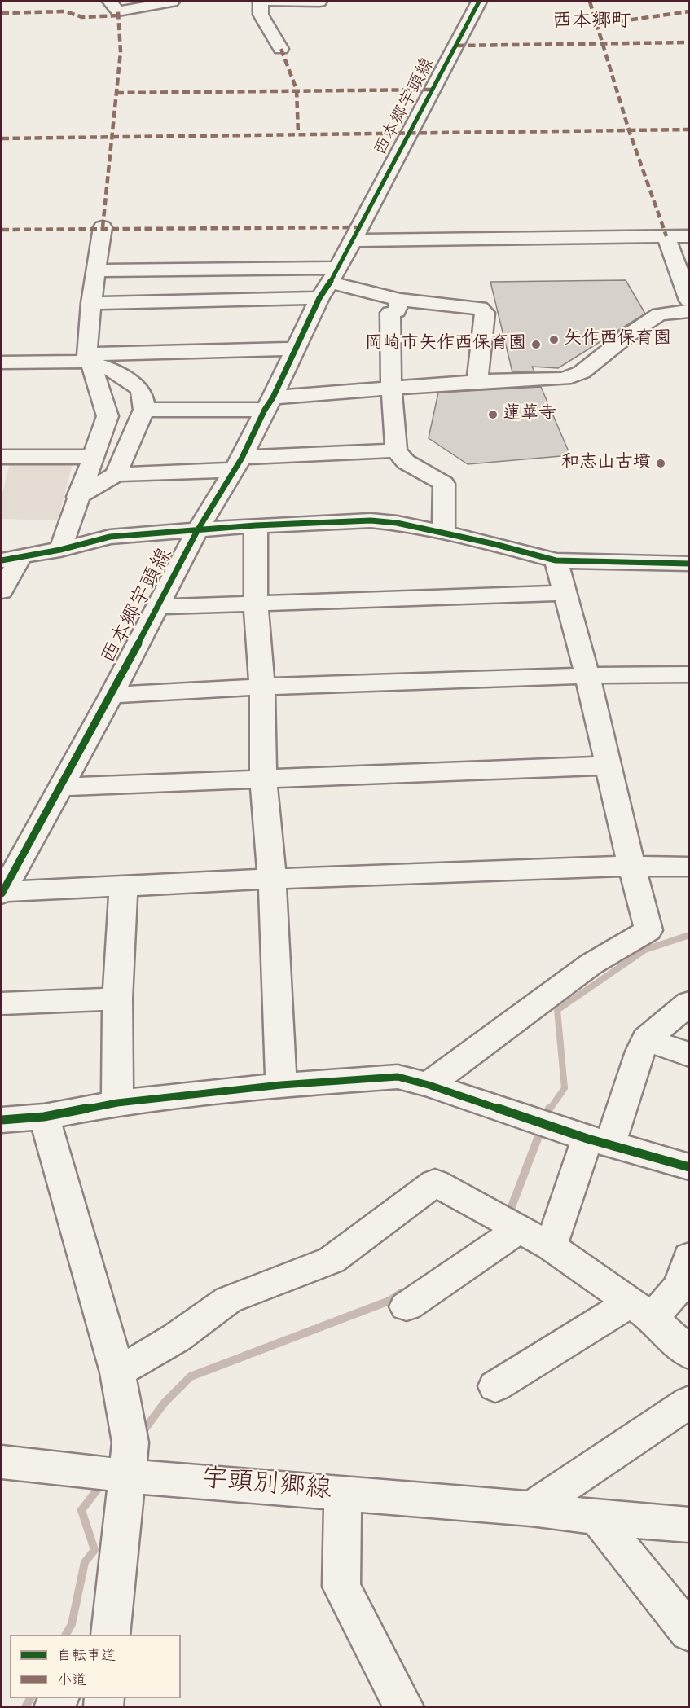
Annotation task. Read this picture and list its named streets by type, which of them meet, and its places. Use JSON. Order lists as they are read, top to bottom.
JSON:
{
  "streets": {
    "street": ["西本郷宇頭線", "宇頭別郷線"]
  },
  "districts": ["西本郷町"],
  "places": [
    "矢作西保育園",
    "岡崎市矢作西保育園",
    "蓮華寺",
    "和志山古墳"
  ],
  "legend": ["自転車道", "小道"]
}
